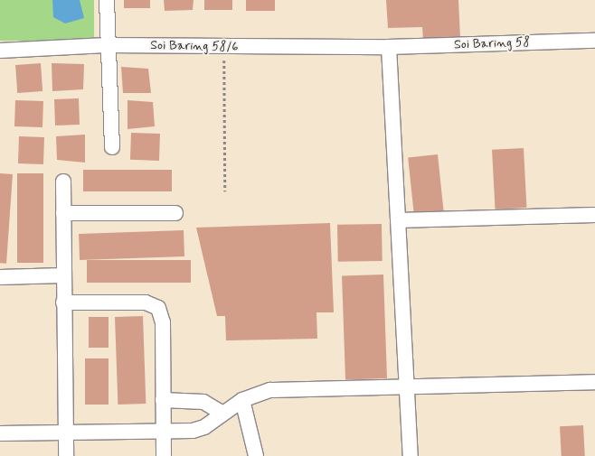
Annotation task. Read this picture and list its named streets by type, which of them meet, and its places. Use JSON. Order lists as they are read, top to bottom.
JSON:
{
  "streets": {
    "street": ["Soi Baring 58", "Soi Baring 58/6"]
  },
  "crossings": [
    ["Soi Baring 58", "Soi Baring 58/6"]
  ]
}
